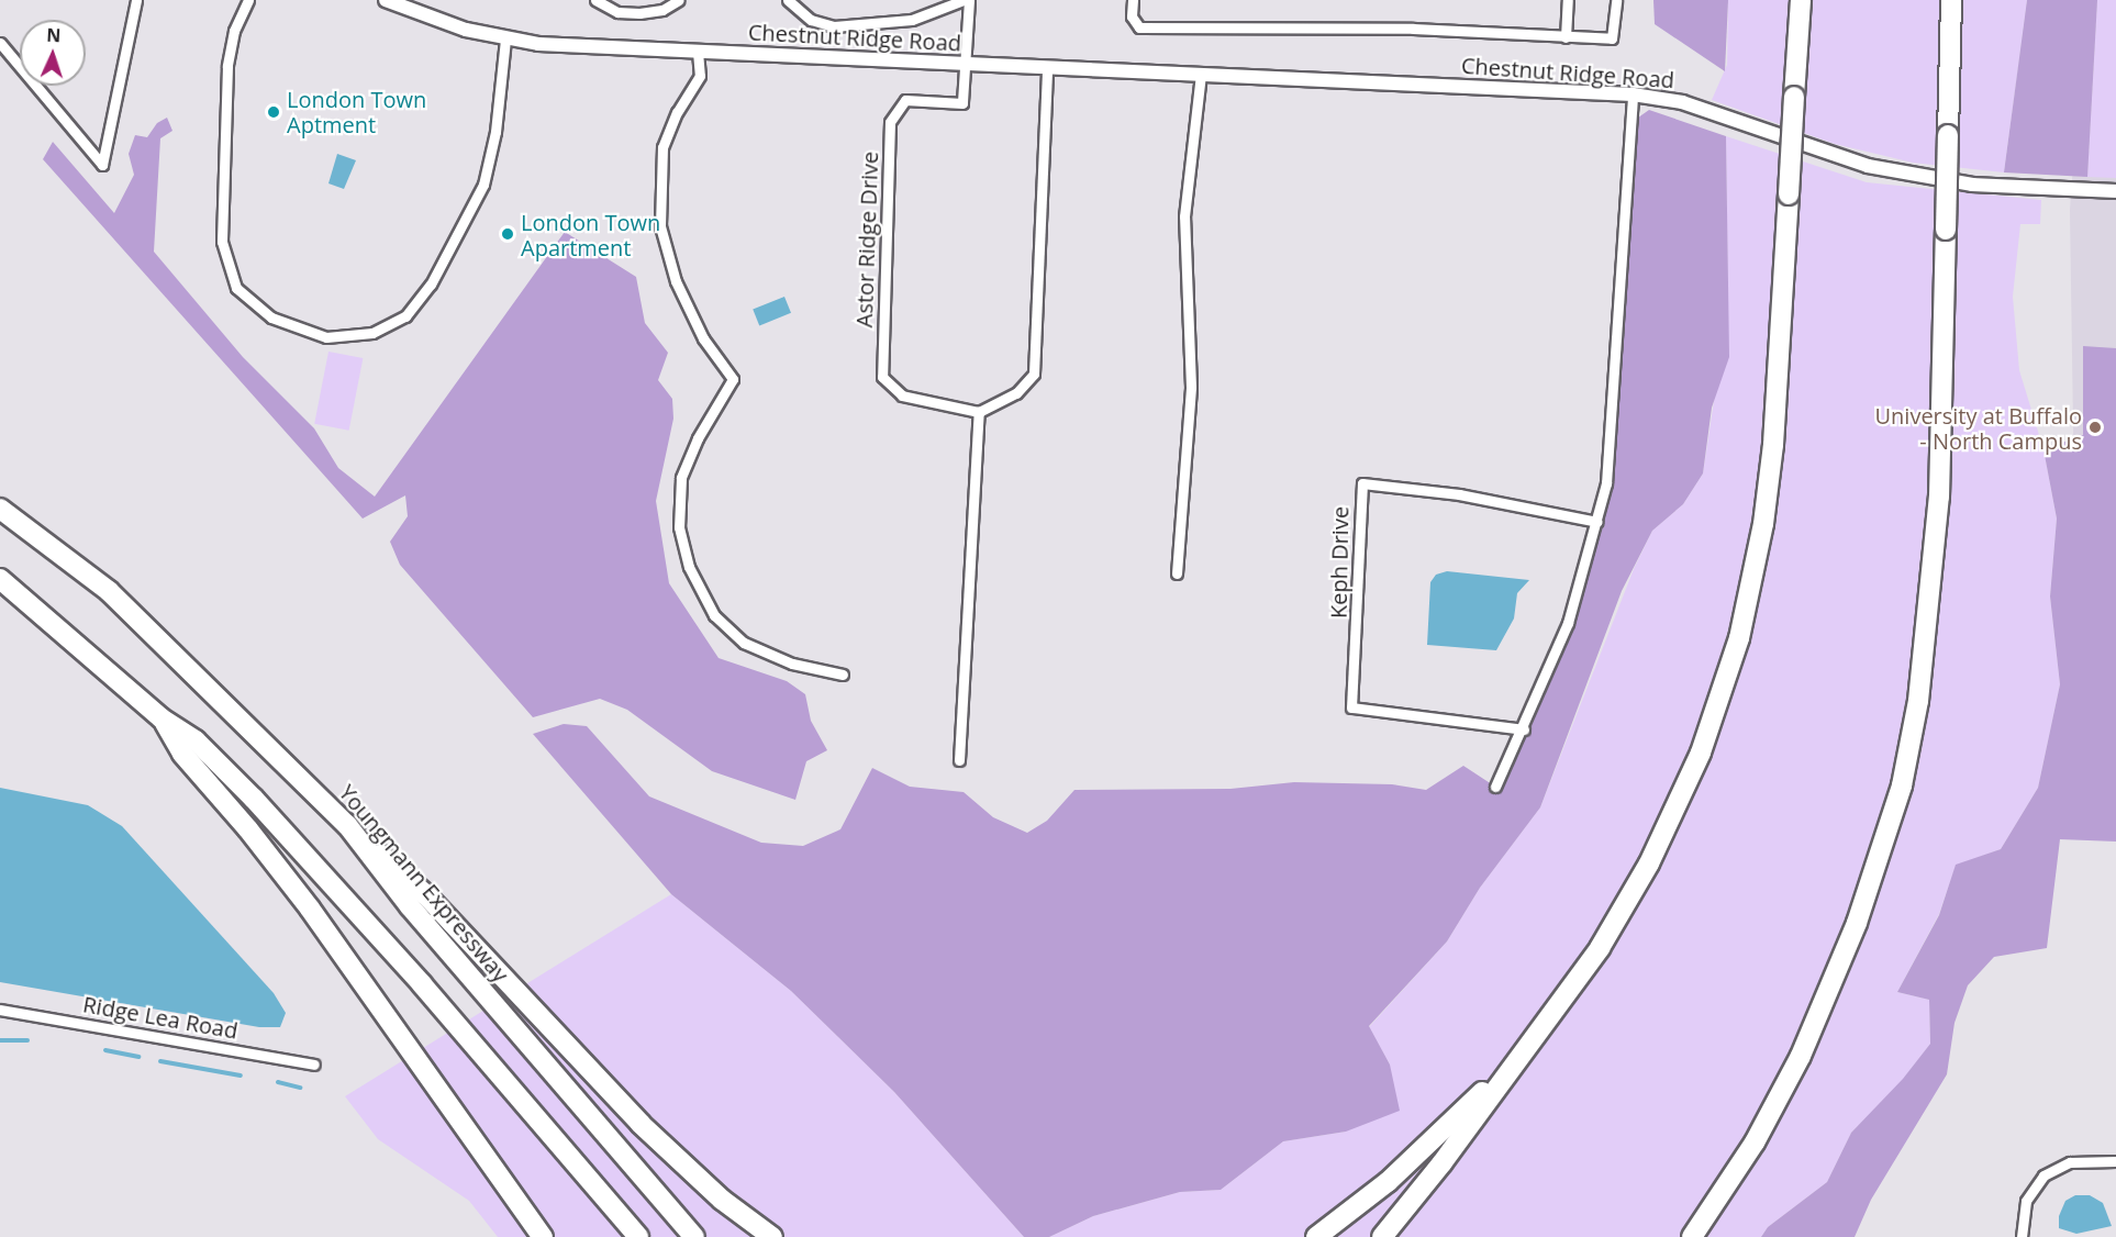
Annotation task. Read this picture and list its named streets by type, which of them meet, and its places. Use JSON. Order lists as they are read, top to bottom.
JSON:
{
  "streets": {
    "highway": ["Youngmann Expressway"],
    "street": [
      "Chestnut Ridge Road",
      "Astor Ridge Drive",
      "Keph Drive",
      "Ridge Lea Road"
    ]
  },
  "crossings": [
    ["Chestnut Ridge Road", "Astor Ridge Drive"]
  ],
  "places": ["London Town Aptment", "London Town Apartment", "University at Buffalo - North Campus"],
  "north": "top"
}
